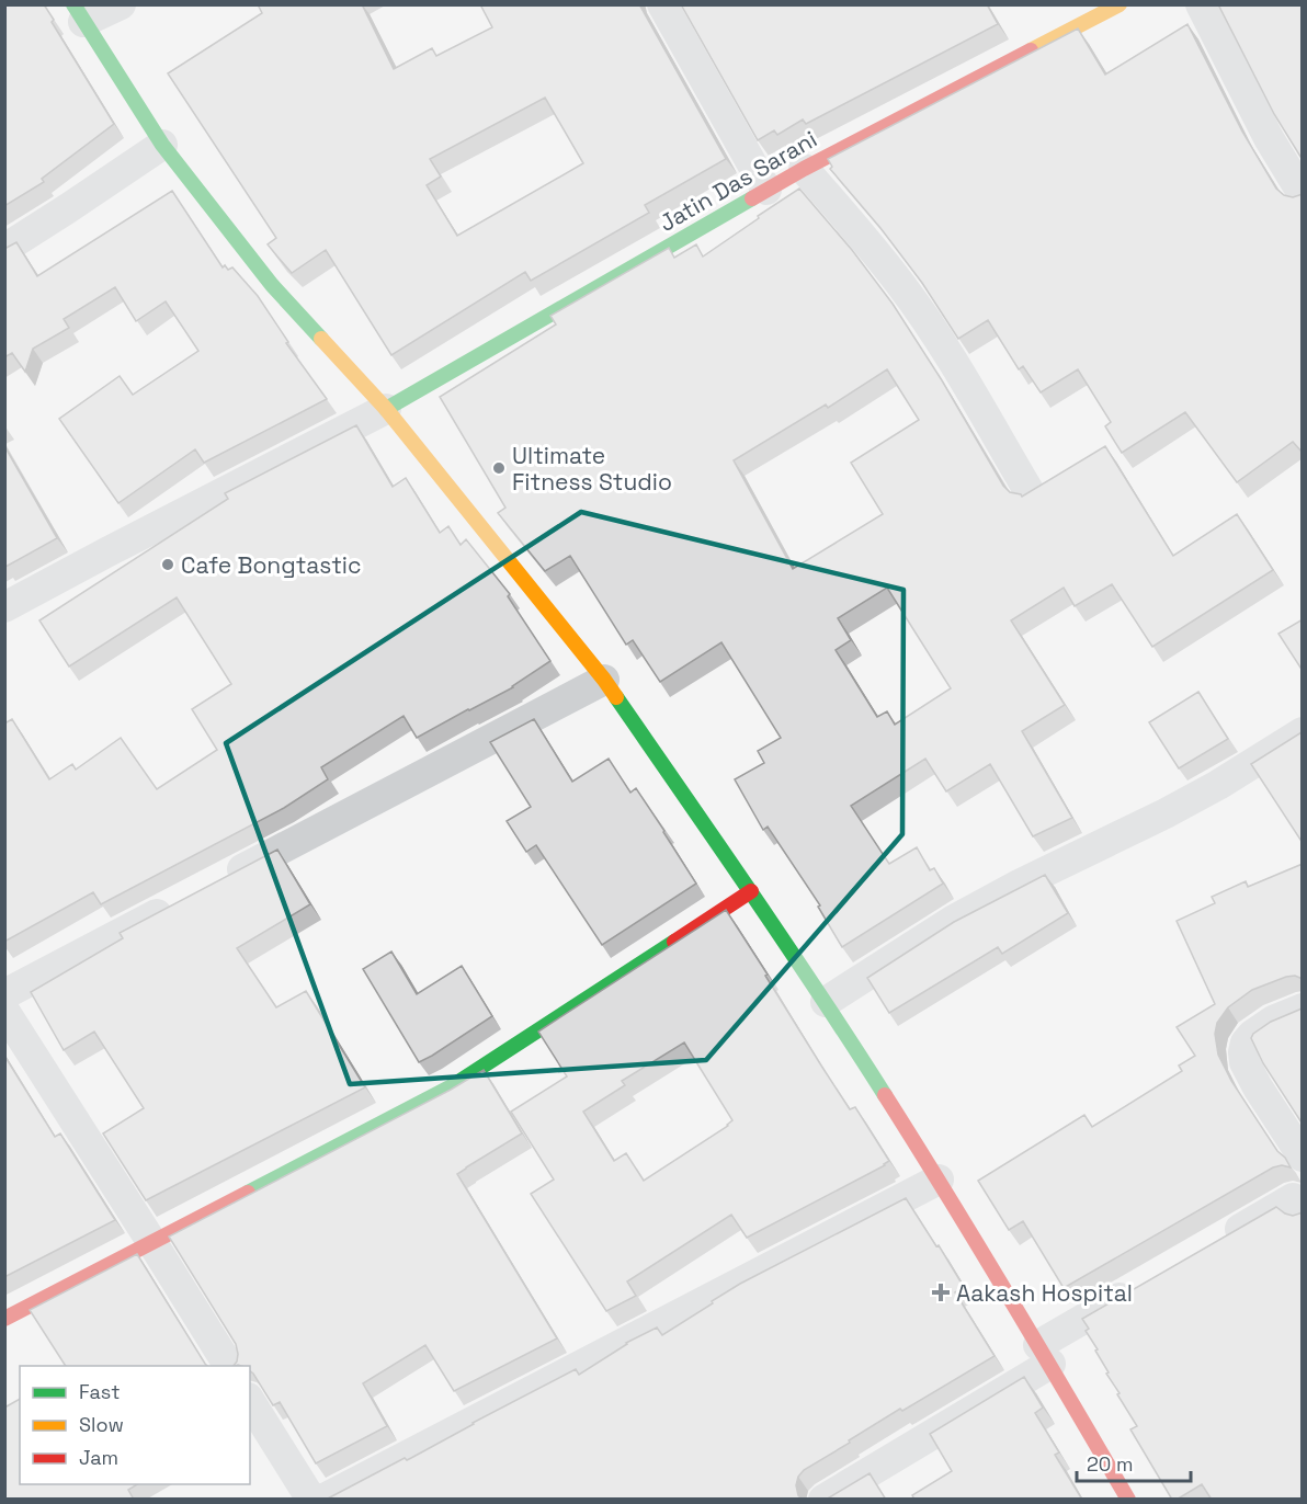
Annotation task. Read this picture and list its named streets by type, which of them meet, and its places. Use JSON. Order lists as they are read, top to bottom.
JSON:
{
  "streets": {
    "street": ["Jatin Das Sarani"]
  },
  "places": {
    "other": ["Ultimate Fitness Studio", "Cafe Bongtastic"],
    "health": ["Aakash Hospital"]
  },
  "legend": ["Fast", "Slow", "Jam"],
  "scale_bar": "20 m"
}
